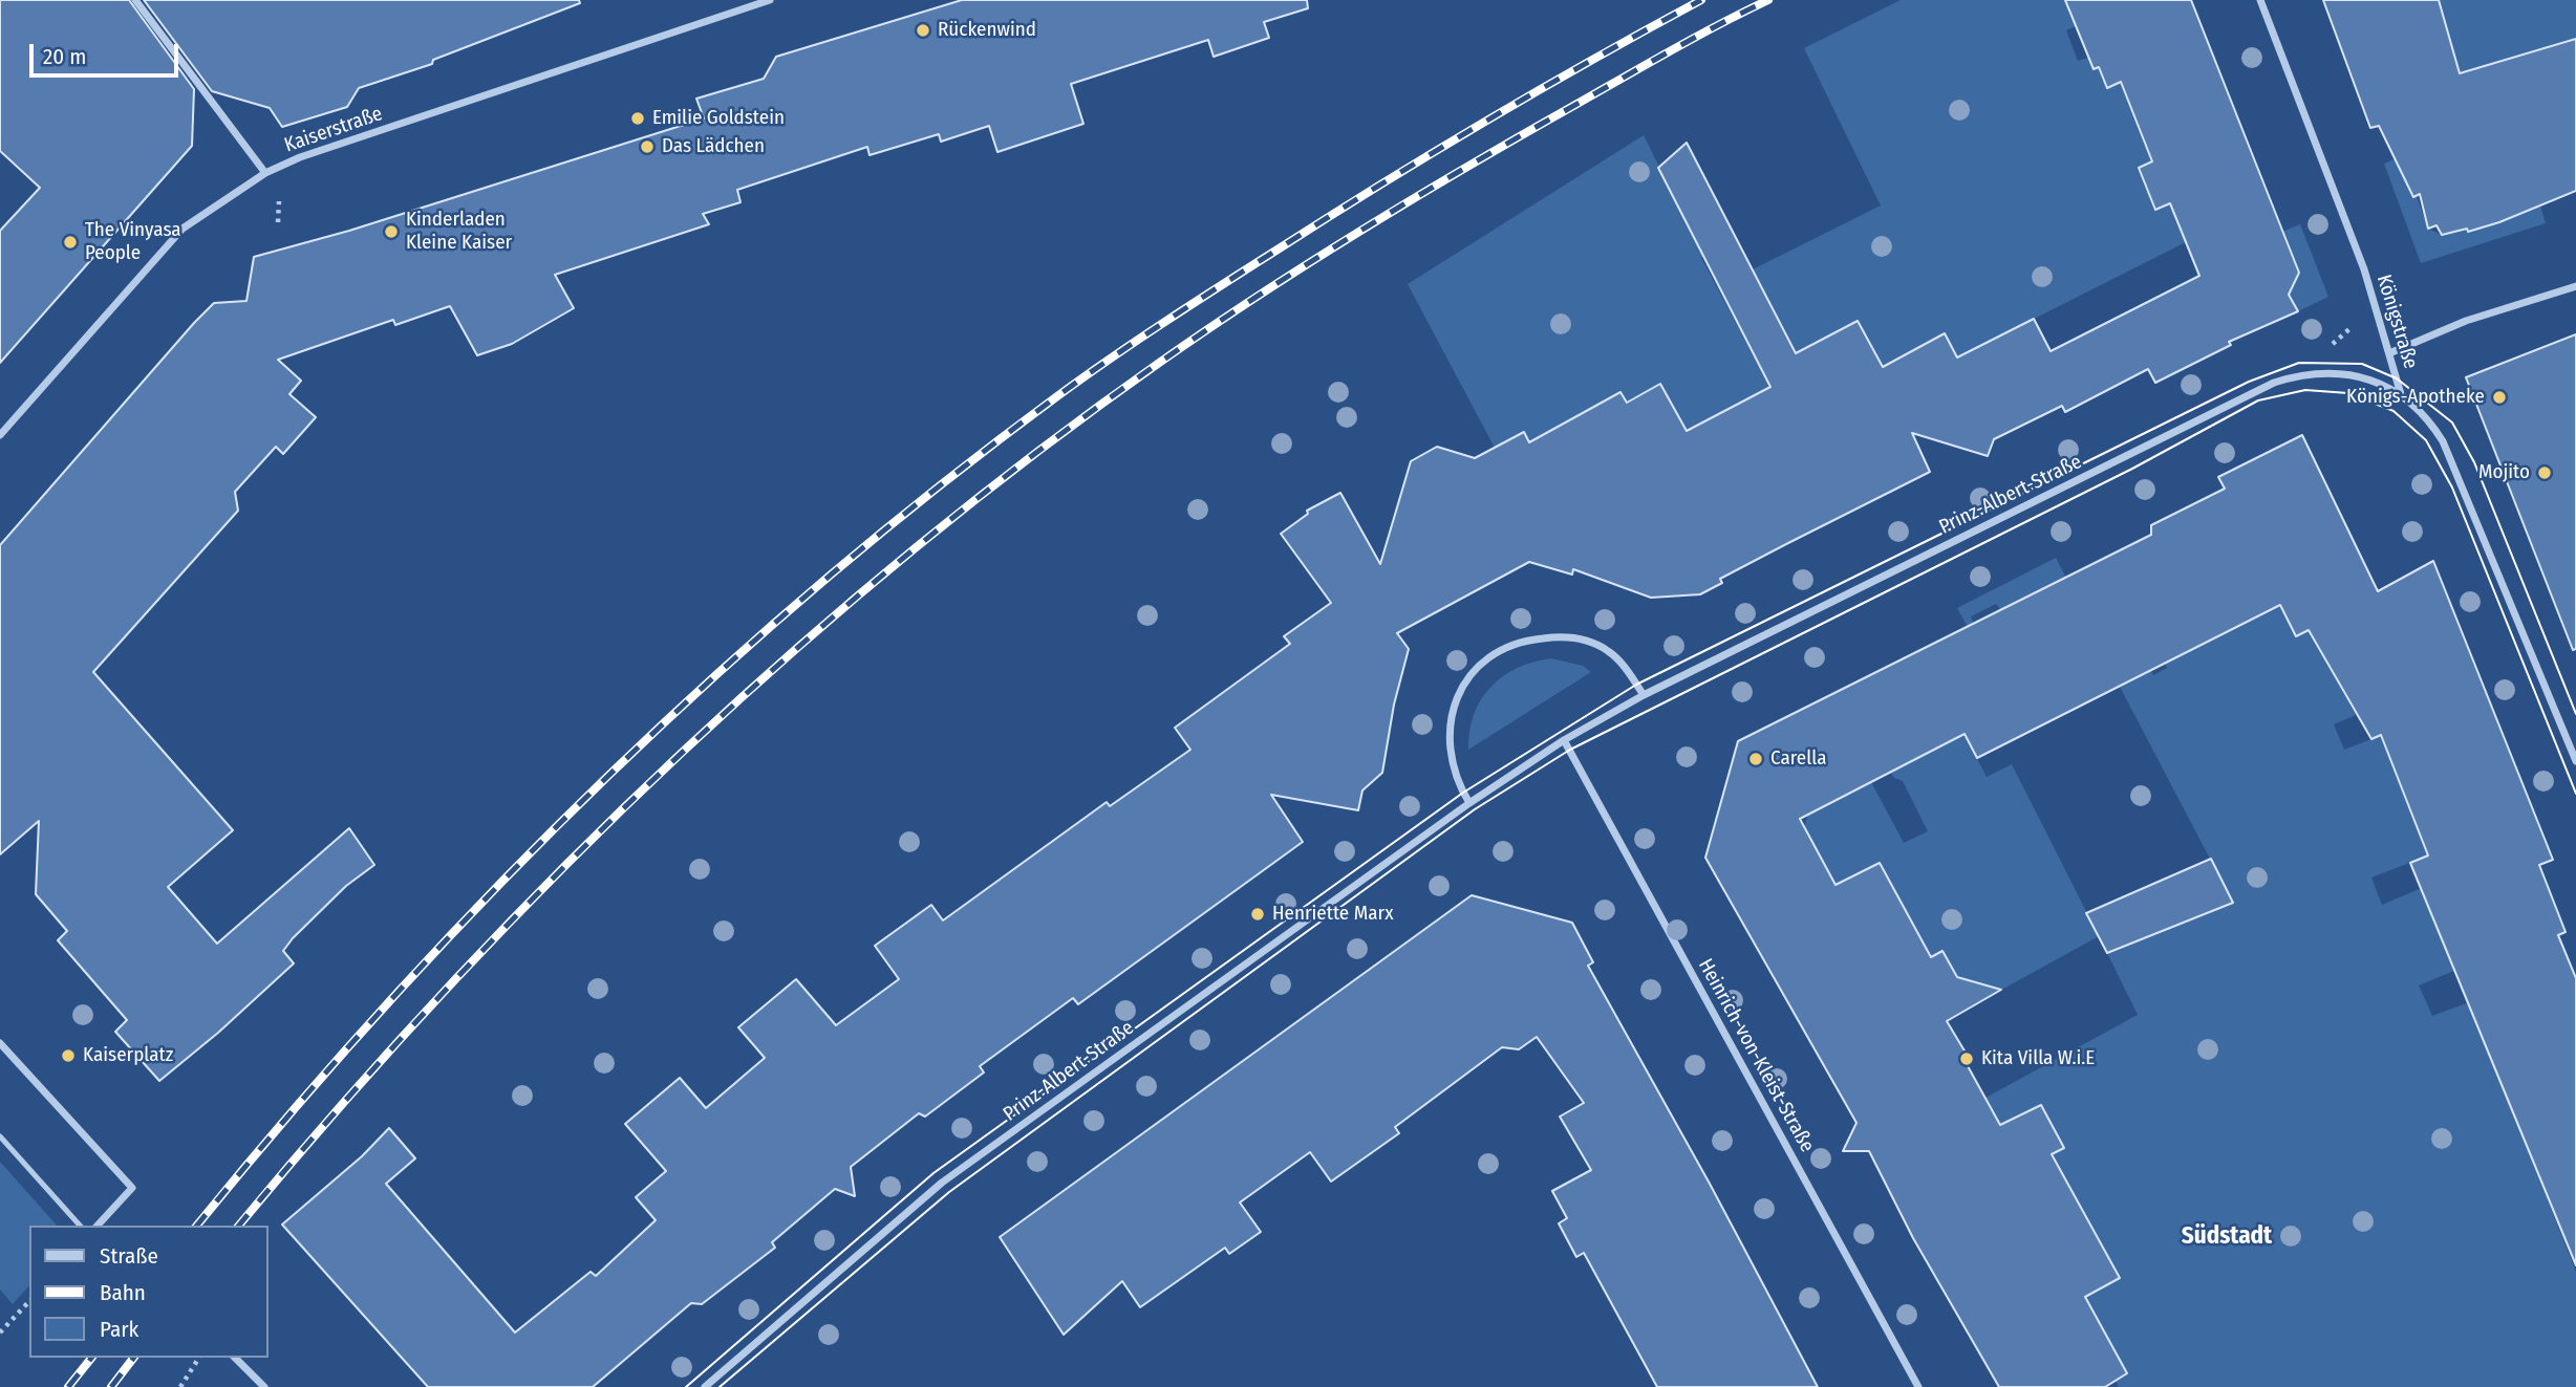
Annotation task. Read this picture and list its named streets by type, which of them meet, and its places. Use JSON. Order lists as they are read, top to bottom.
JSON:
{
  "streets": {
    "street": [
      "Kaiserstraße",
      "Königstraße",
      "Prinz-Albert-Straße",
      "Heinrich-von-Kleist-Straße"
    ]
  },
  "crossings": [
    ["Königstraße", "Prinz-Albert-Straße"],
    ["Prinz-Albert-Straße", "Heinrich-von-Kleist-Straße"]
  ],
  "districts": ["Südstadt"],
  "places": [
    "Rückenwind",
    "Emilie Goldstein",
    "Das Lädchen",
    "Kinderladen Kleine Kaiser",
    "The Vinyasa People",
    "Königs-Apotheke",
    "Mojito",
    "Carella",
    "Henriette Marx",
    "Kaiserplatz",
    "Kita Villa W.i.E"
  ],
  "legend": ["Straße", "Bahn", "Park"],
  "scale_bar": "20 m"
}
